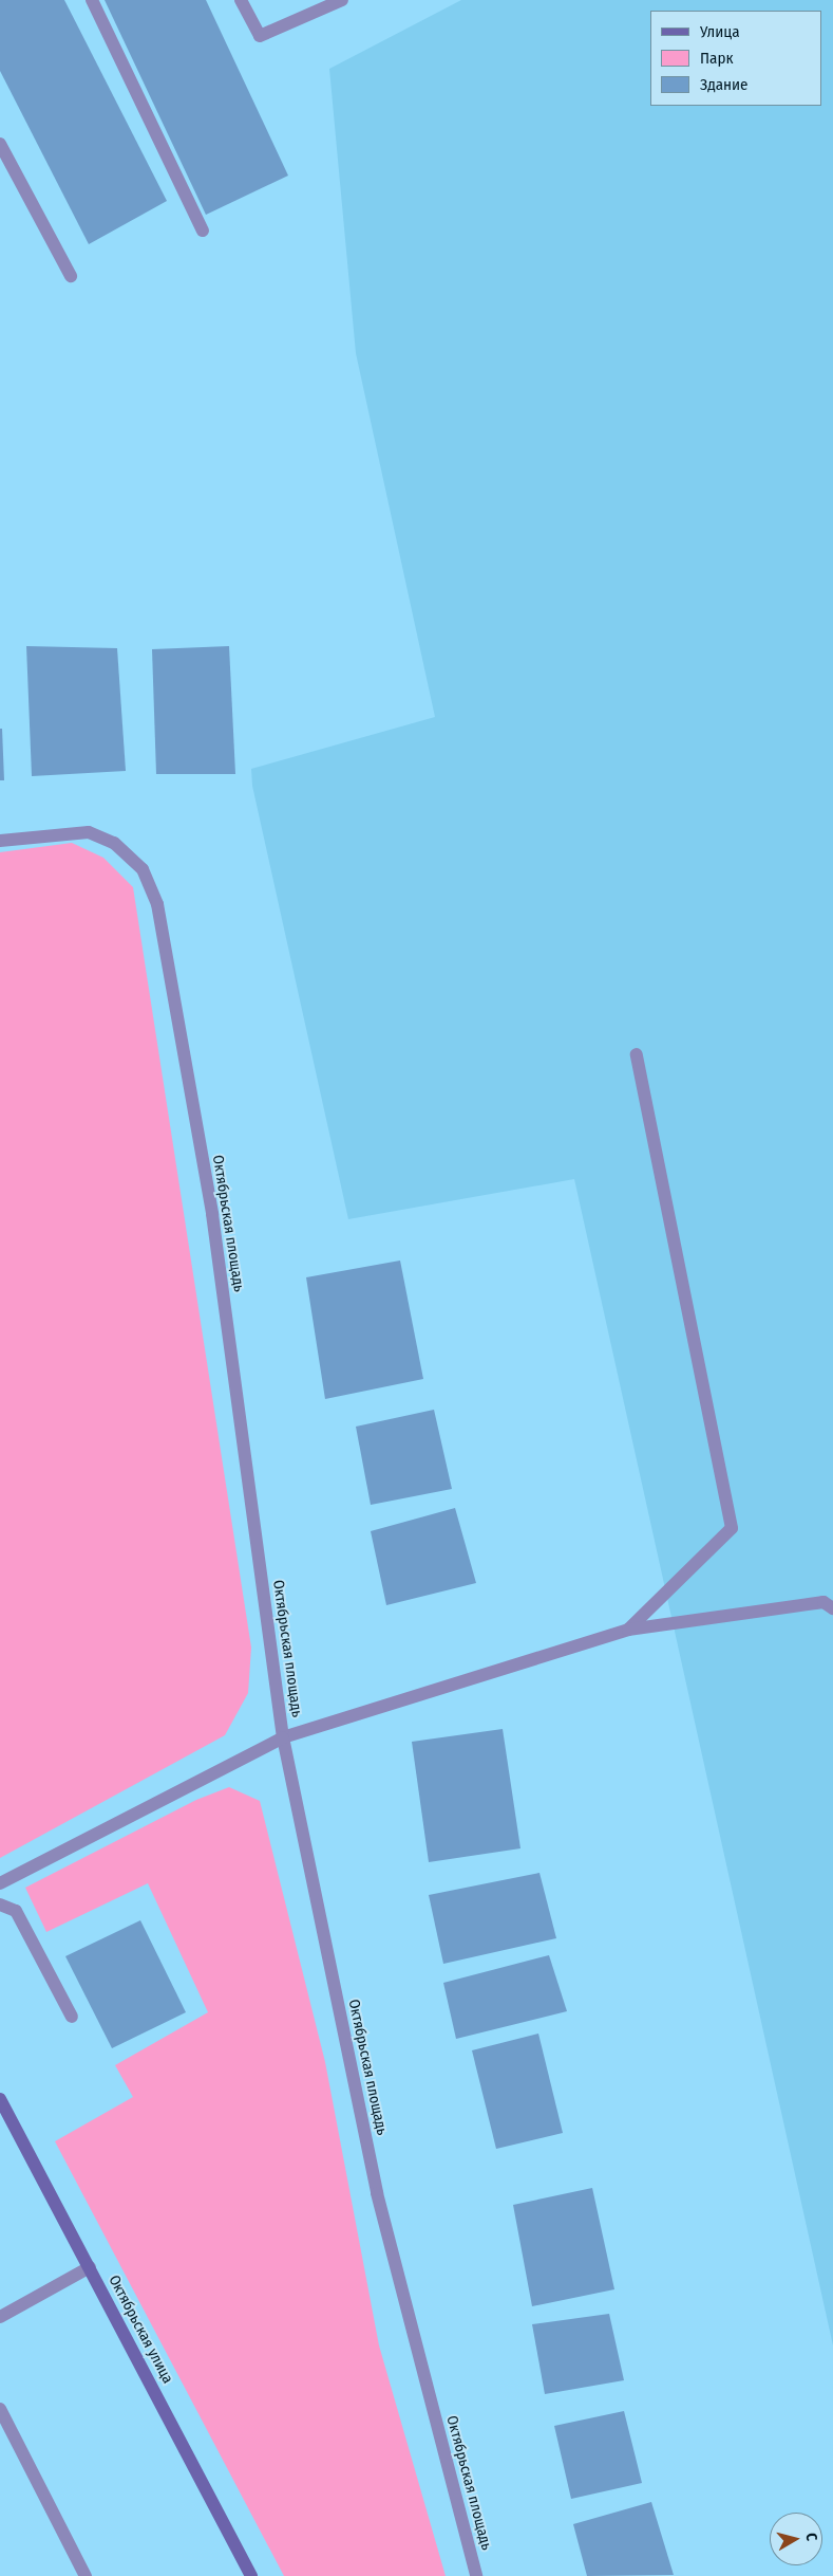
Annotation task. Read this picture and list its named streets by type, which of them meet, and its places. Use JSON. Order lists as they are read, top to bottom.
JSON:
{
  "streets": {
    "street": ["Октябрьская площадь", "Октябрьская улица"]
  },
  "legend": ["Улица", "Парк", "Здание"],
  "north": "right"
}
